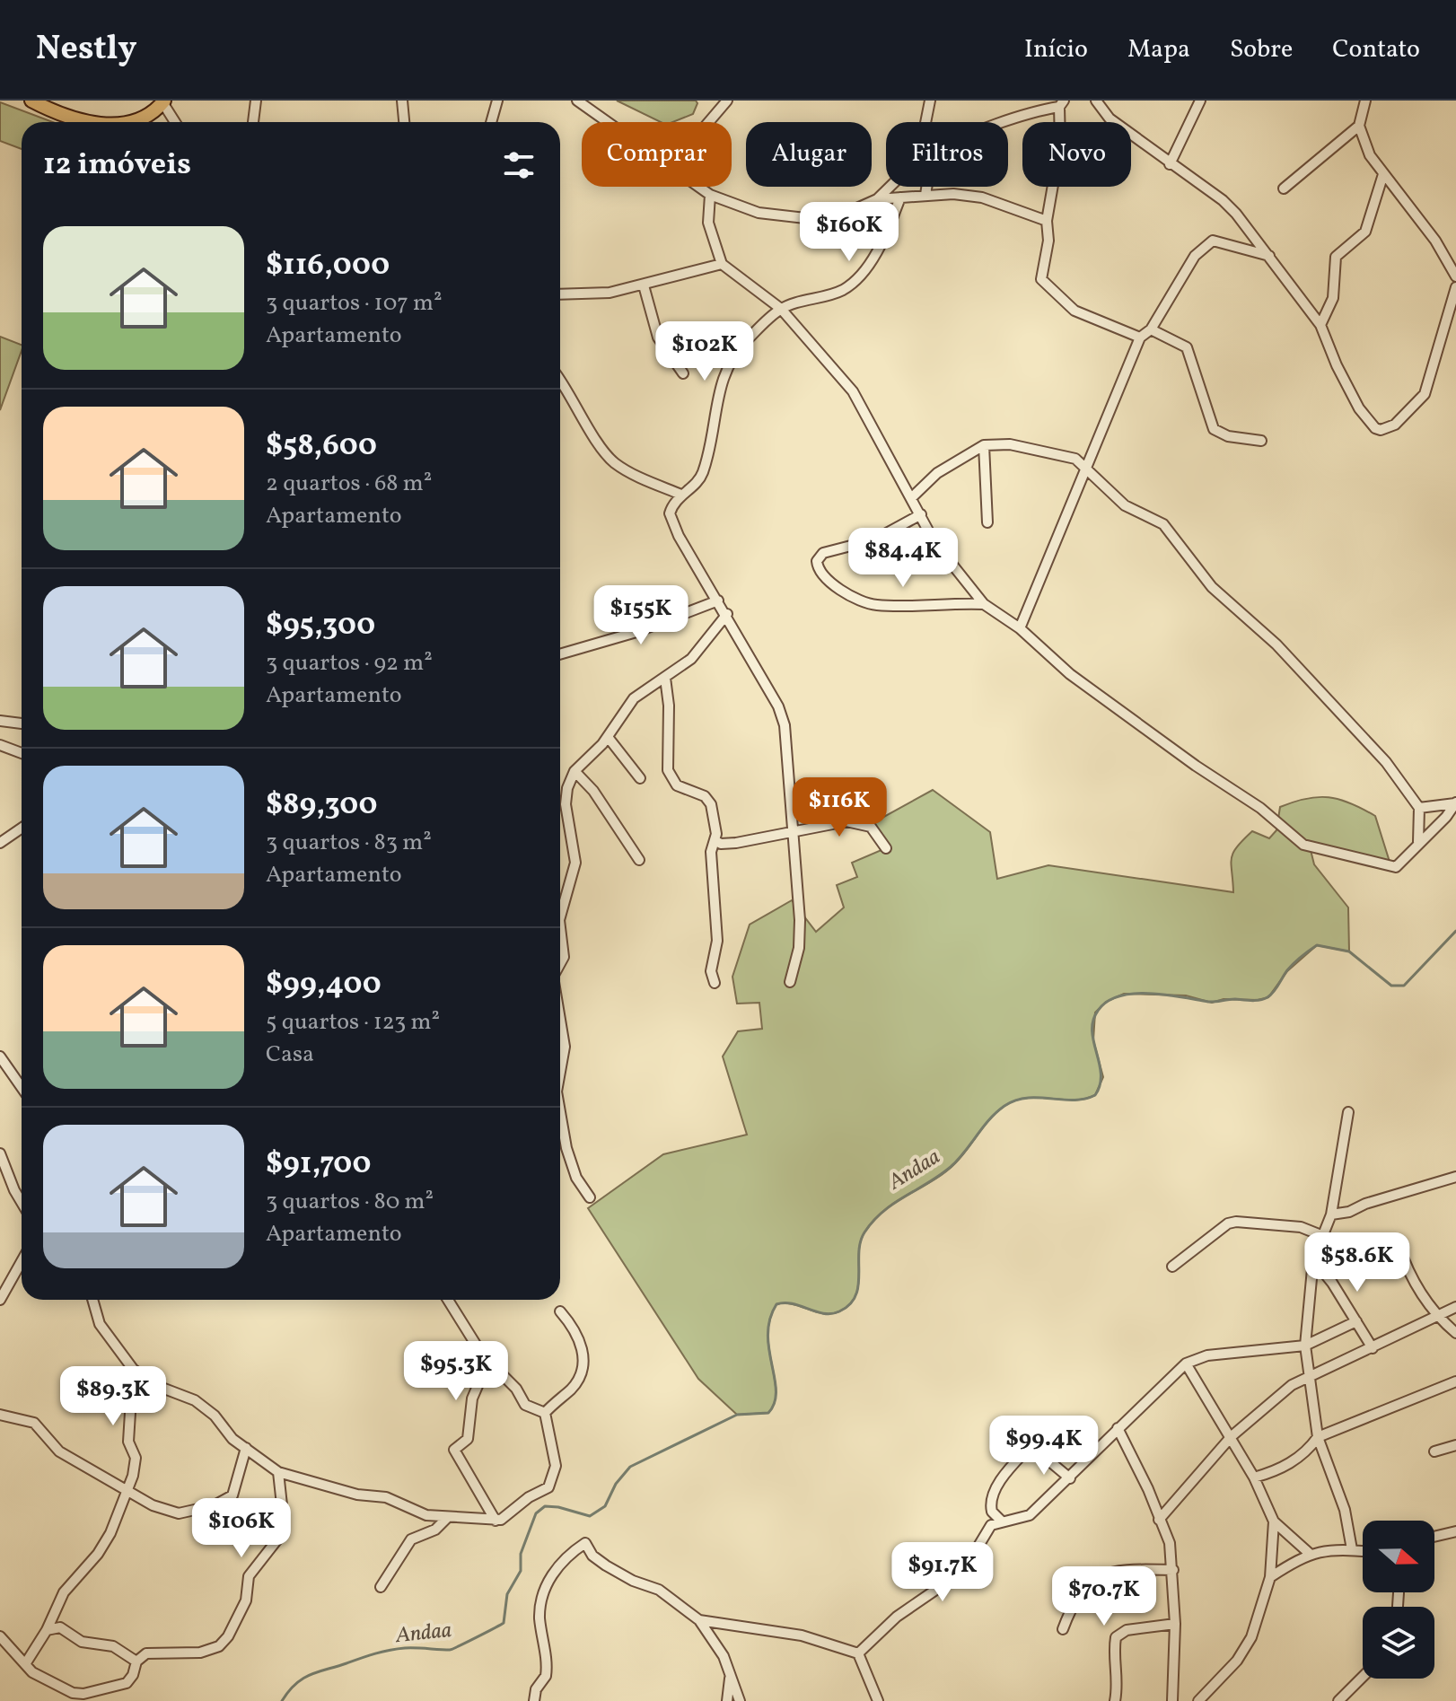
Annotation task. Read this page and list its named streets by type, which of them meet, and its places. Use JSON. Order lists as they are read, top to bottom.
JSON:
{
  "water": ["Andaa"],
  "north": "right",
  "page": {
    "header": "Nestly",
    "nav": [
      "Início",
      "Mapa",
      "Sobre",
      "Contato"
    ],
    "chip": [
      "Comprar",
      "Alugar",
      "Filtros",
      "Novo"
    ],
    "heading": "12 imóveis",
    "price": [
      "$160K",
      "$102K",
      "$84.4K",
      "$155K",
      "$116K",
      "$58.6K",
      "$95.3K",
      "$89.3K",
      "$99.4K",
      "$106K",
      "$91.7K",
      "$70.7K"
    ],
    "list": [
      {
        "name": "$116,000",
        "note": "3 quartos · 107 m² · Apartamento"
      },
      {
        "name": "$58,600",
        "note": "2 quartos · 68 m² · Apartamento"
      },
      {
        "name": "$95,300",
        "note": "3 quartos · 92 m² · Apartamento"
      },
      {
        "name": "$89,300",
        "note": "3 quartos · 83 m² · Apartamento"
      },
      {
        "name": "$99,400",
        "note": "5 quartos · 123 m² · Casa"
      },
      {
        "name": "$91,700",
        "note": "3 quartos · 80 m² · Apartamento"
      }
    ]
  }
}
